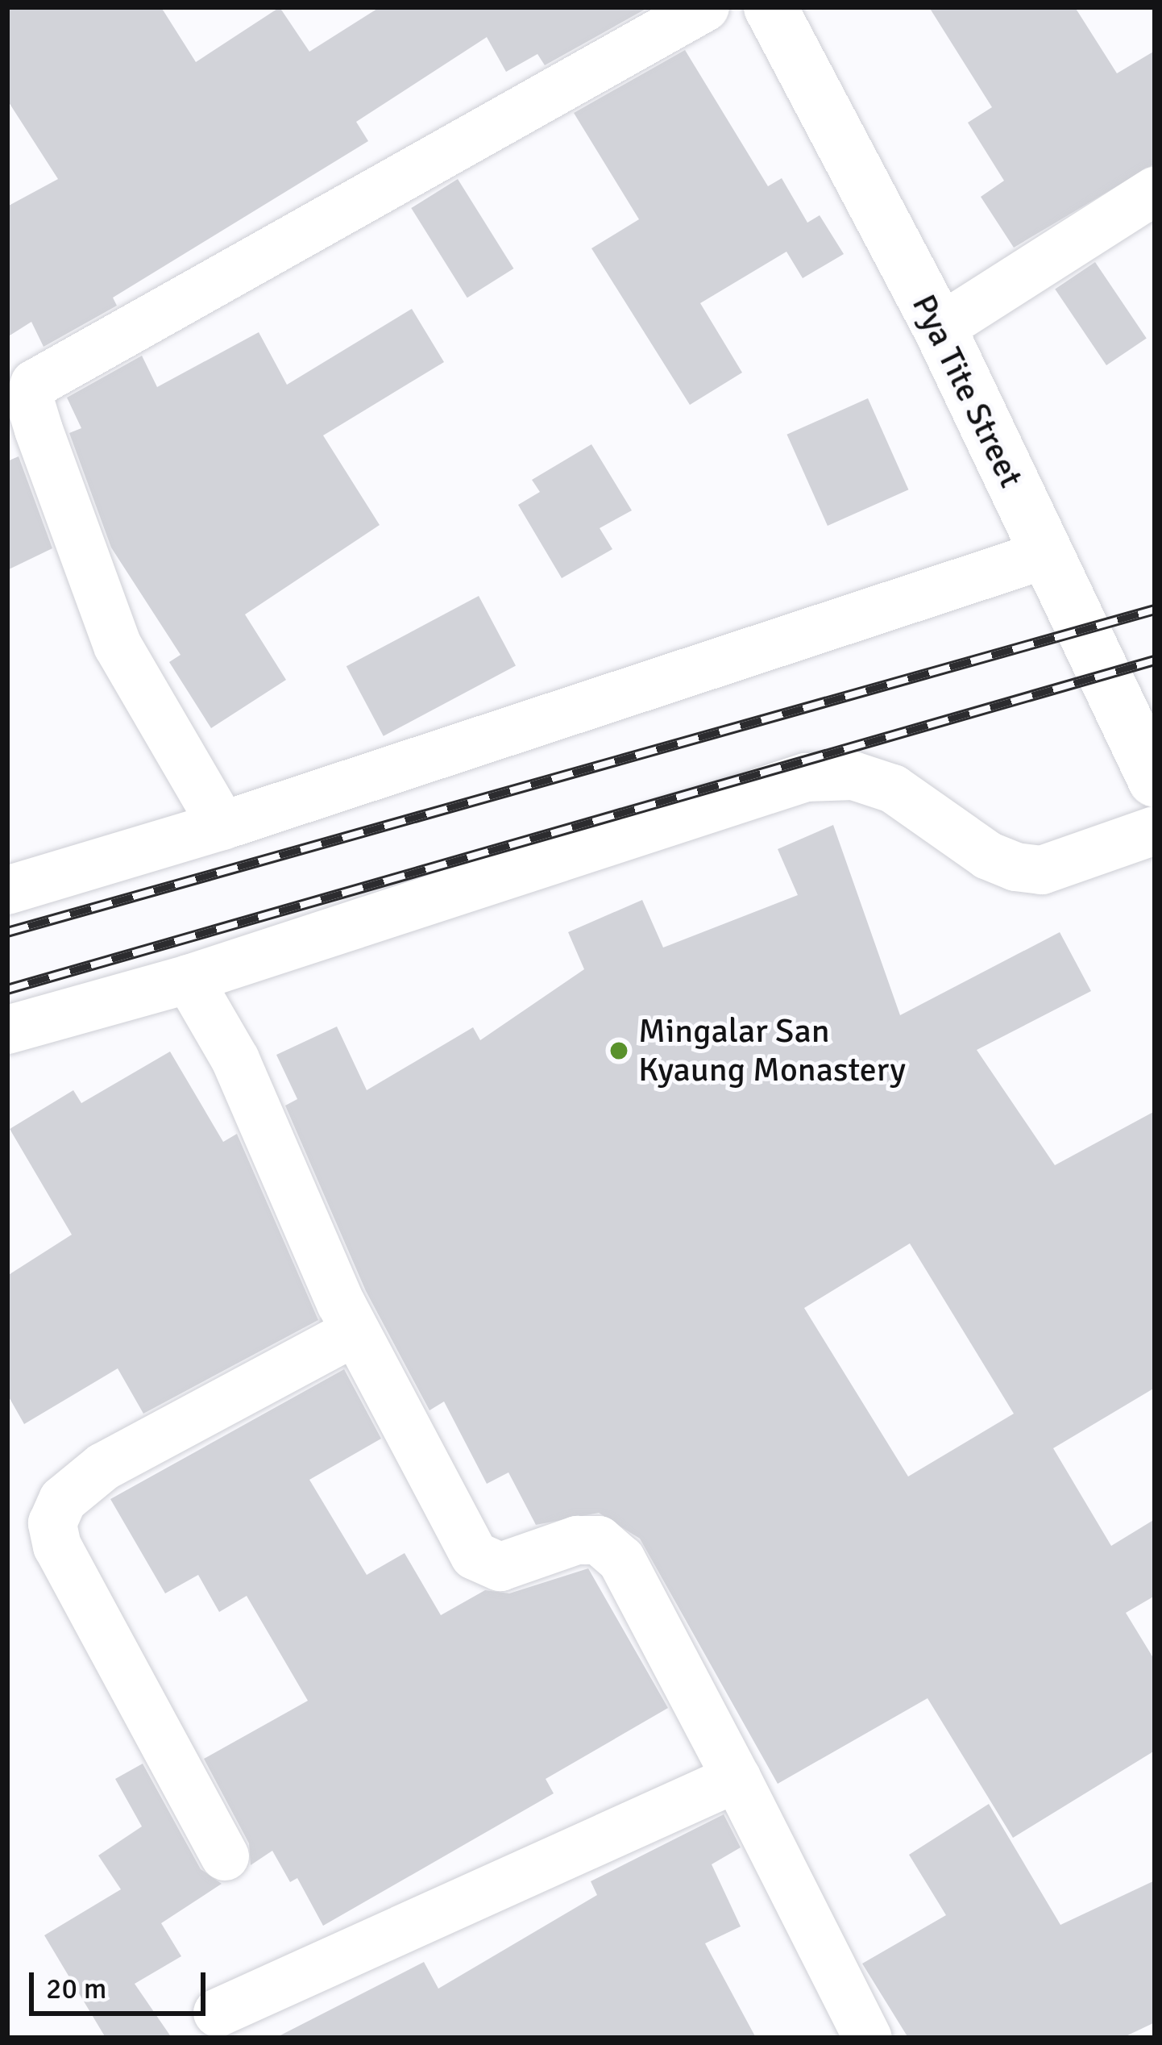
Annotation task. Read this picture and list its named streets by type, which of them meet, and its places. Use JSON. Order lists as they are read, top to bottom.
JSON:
{
  "streets": {
    "street": ["Pya Tite Street"]
  },
  "places": ["Mingalar San Kyaung Monastery"],
  "scale_bar": "20 m"
}
